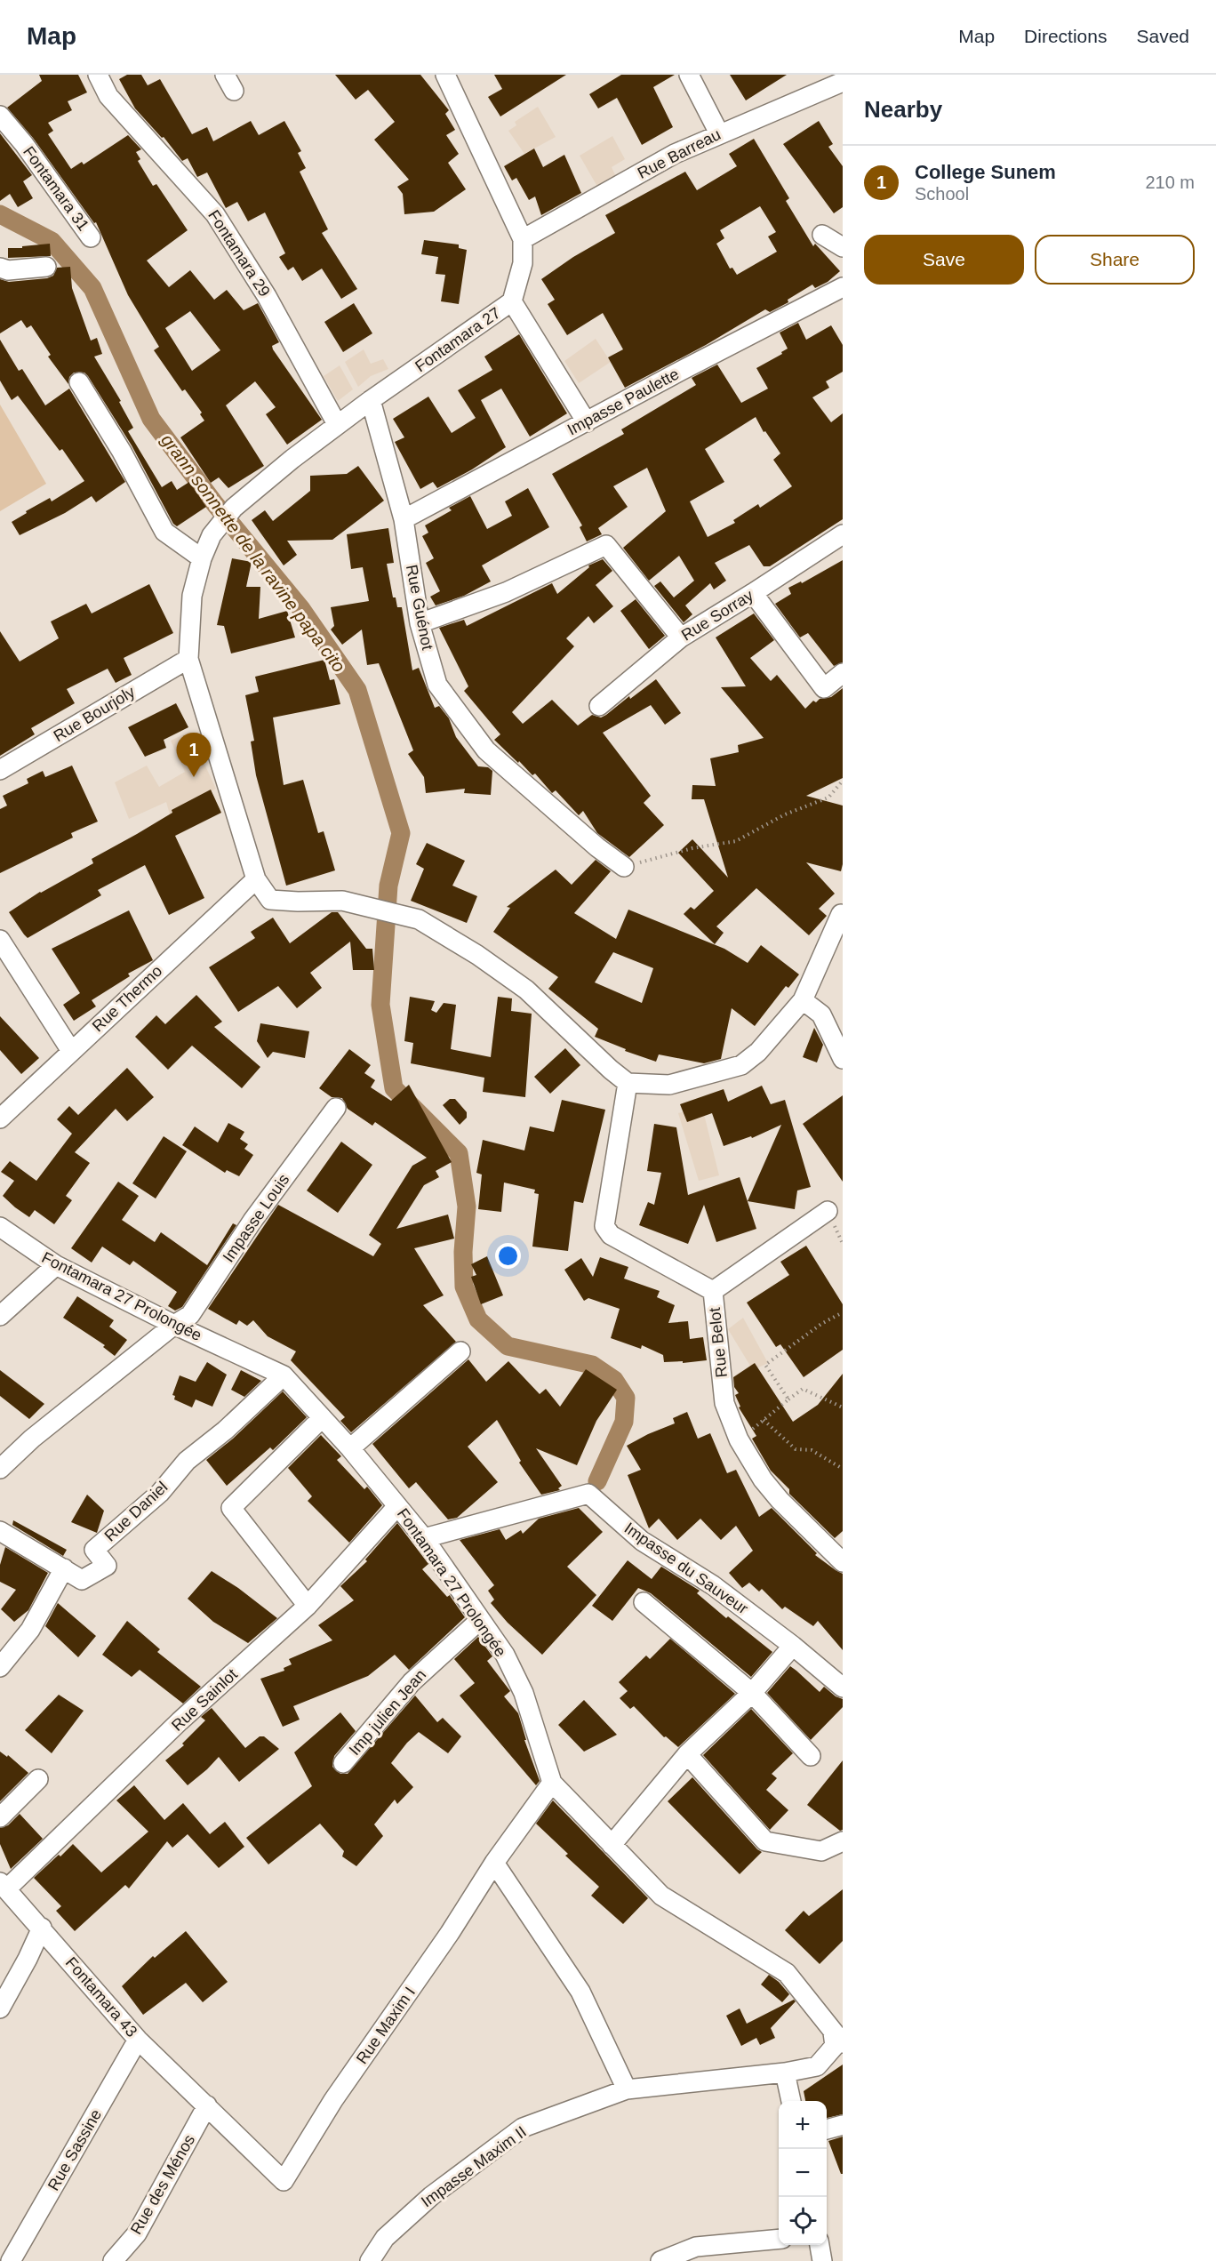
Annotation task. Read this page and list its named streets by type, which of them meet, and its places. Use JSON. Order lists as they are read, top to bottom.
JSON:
{
  "streets": {
    "street": [
      "Rue Barreau",
      "Fontamara 31",
      "Fontamara 29",
      "Fontamara 27",
      "Impasse Paulette",
      "Rue Guénot",
      "Rue Sorray",
      "Rue Bourjoly",
      "Rue Thermo",
      "Impasse Louis",
      "Fontamara 27 Prolongée",
      "Rue Belot",
      "Rue Daniel",
      "Impasse du Sauveur",
      "Rue Sainlot",
      "Imp julien Jean",
      "Fontamara 43",
      "Rue Maxim I",
      "Rue Sassine",
      "Impasse Maxim II",
      "Rue des Ménos"
    ]
  },
  "crossings": [
    ["Rue Barreau", "Fontamara 27"],
    ["Fontamara 29", "Fontamara 27"],
    ["Fontamara 27", "Rue Guénot"],
    ["Impasse Paulette", "Rue Guénot"],
    ["Impasse Louis", "Fontamara 27 Prolongée"],
    ["Fontamara 27 Prolongée", "Rue Daniel"],
    ["Fontamara 27 Prolongée", "Impasse du Sauveur"],
    ["Fontamara 27 Prolongée", "Rue Sainlot"],
    ["Fontamara 27 Prolongée", "Imp julien Jean"],
    ["Fontamara 27 Prolongée", "Rue Maxim I"],
    ["Fontamara 27 Prolongée", "Impasse Maxim II"],
    ["Rue Sainlot", "Fontamara 43"],
    ["Fontamara 43", "Rue Maxim I"],
    ["Fontamara 43", "Rue Sassine"],
    ["Fontamara 43", "Rue des Ménos"],
    ["Rue Maxim I", "Rue des Ménos"]
  ],
  "water": ["grann sonnette de la ravine papa cito"],
  "page": {
    "header": "Map",
    "nav": ["Map", "Directions", "Saved"],
    "heading": "Nearby",
    "list": [
      {
        "mark": "1",
        "name": "College Sunem",
        "note": "School",
        "value": "210 m"
      }
    ],
    "buttons": ["Save", "Share"],
    "pins": "1",
    "map_buttons": ["+", "−"]
  }
}
